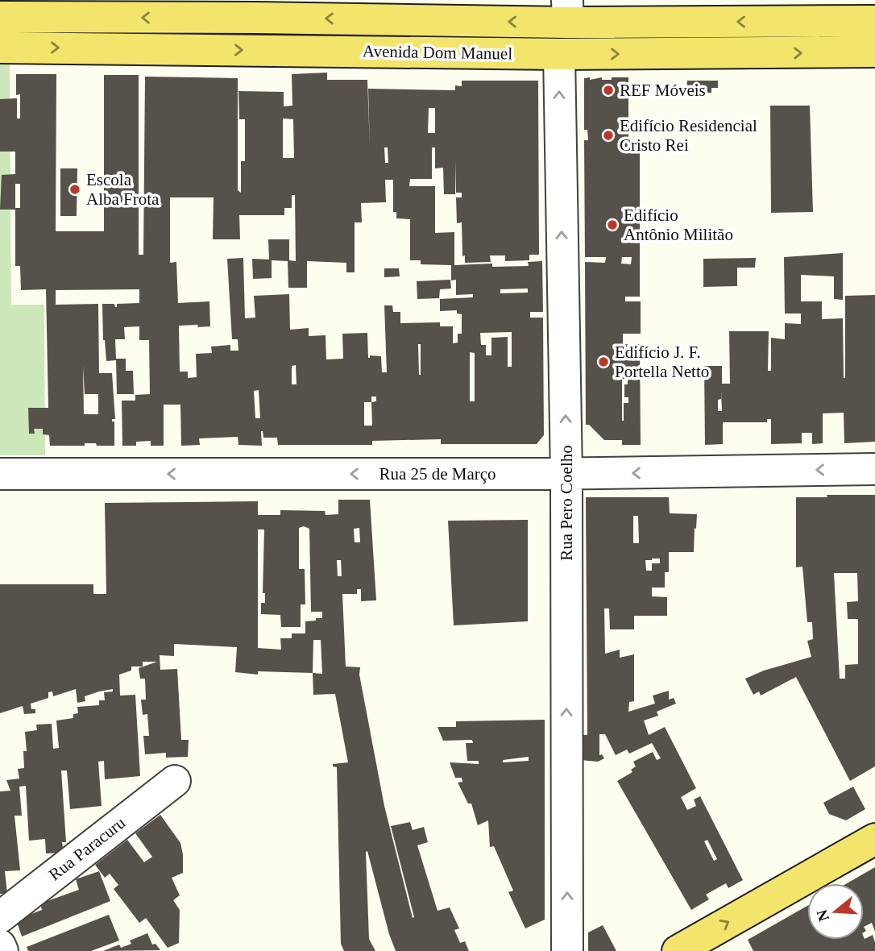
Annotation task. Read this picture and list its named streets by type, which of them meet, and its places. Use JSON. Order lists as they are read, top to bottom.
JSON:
{
  "streets": {
    "main road": ["Avenida Dom Manuel"],
    "street": ["Rua 25 de Março", "Rua Pero Coelho", "Rua Paracuru"]
  },
  "crossings": [
    ["Avenida Dom Manuel", "Rua Pero Coelho"],
    ["Rua 25 de Março", "Rua Pero Coelho"]
  ],
  "one_way": ["Rua 25 de Março", "Rua Pero Coelho"],
  "places": [
    "REF Móveis",
    "Edifício Residencial Cristo Rei",
    "Escola Alba Frota",
    "Edifício Antônio Militão",
    "Edifício J. F. Portella Netto"
  ],
  "north": "left"
}
